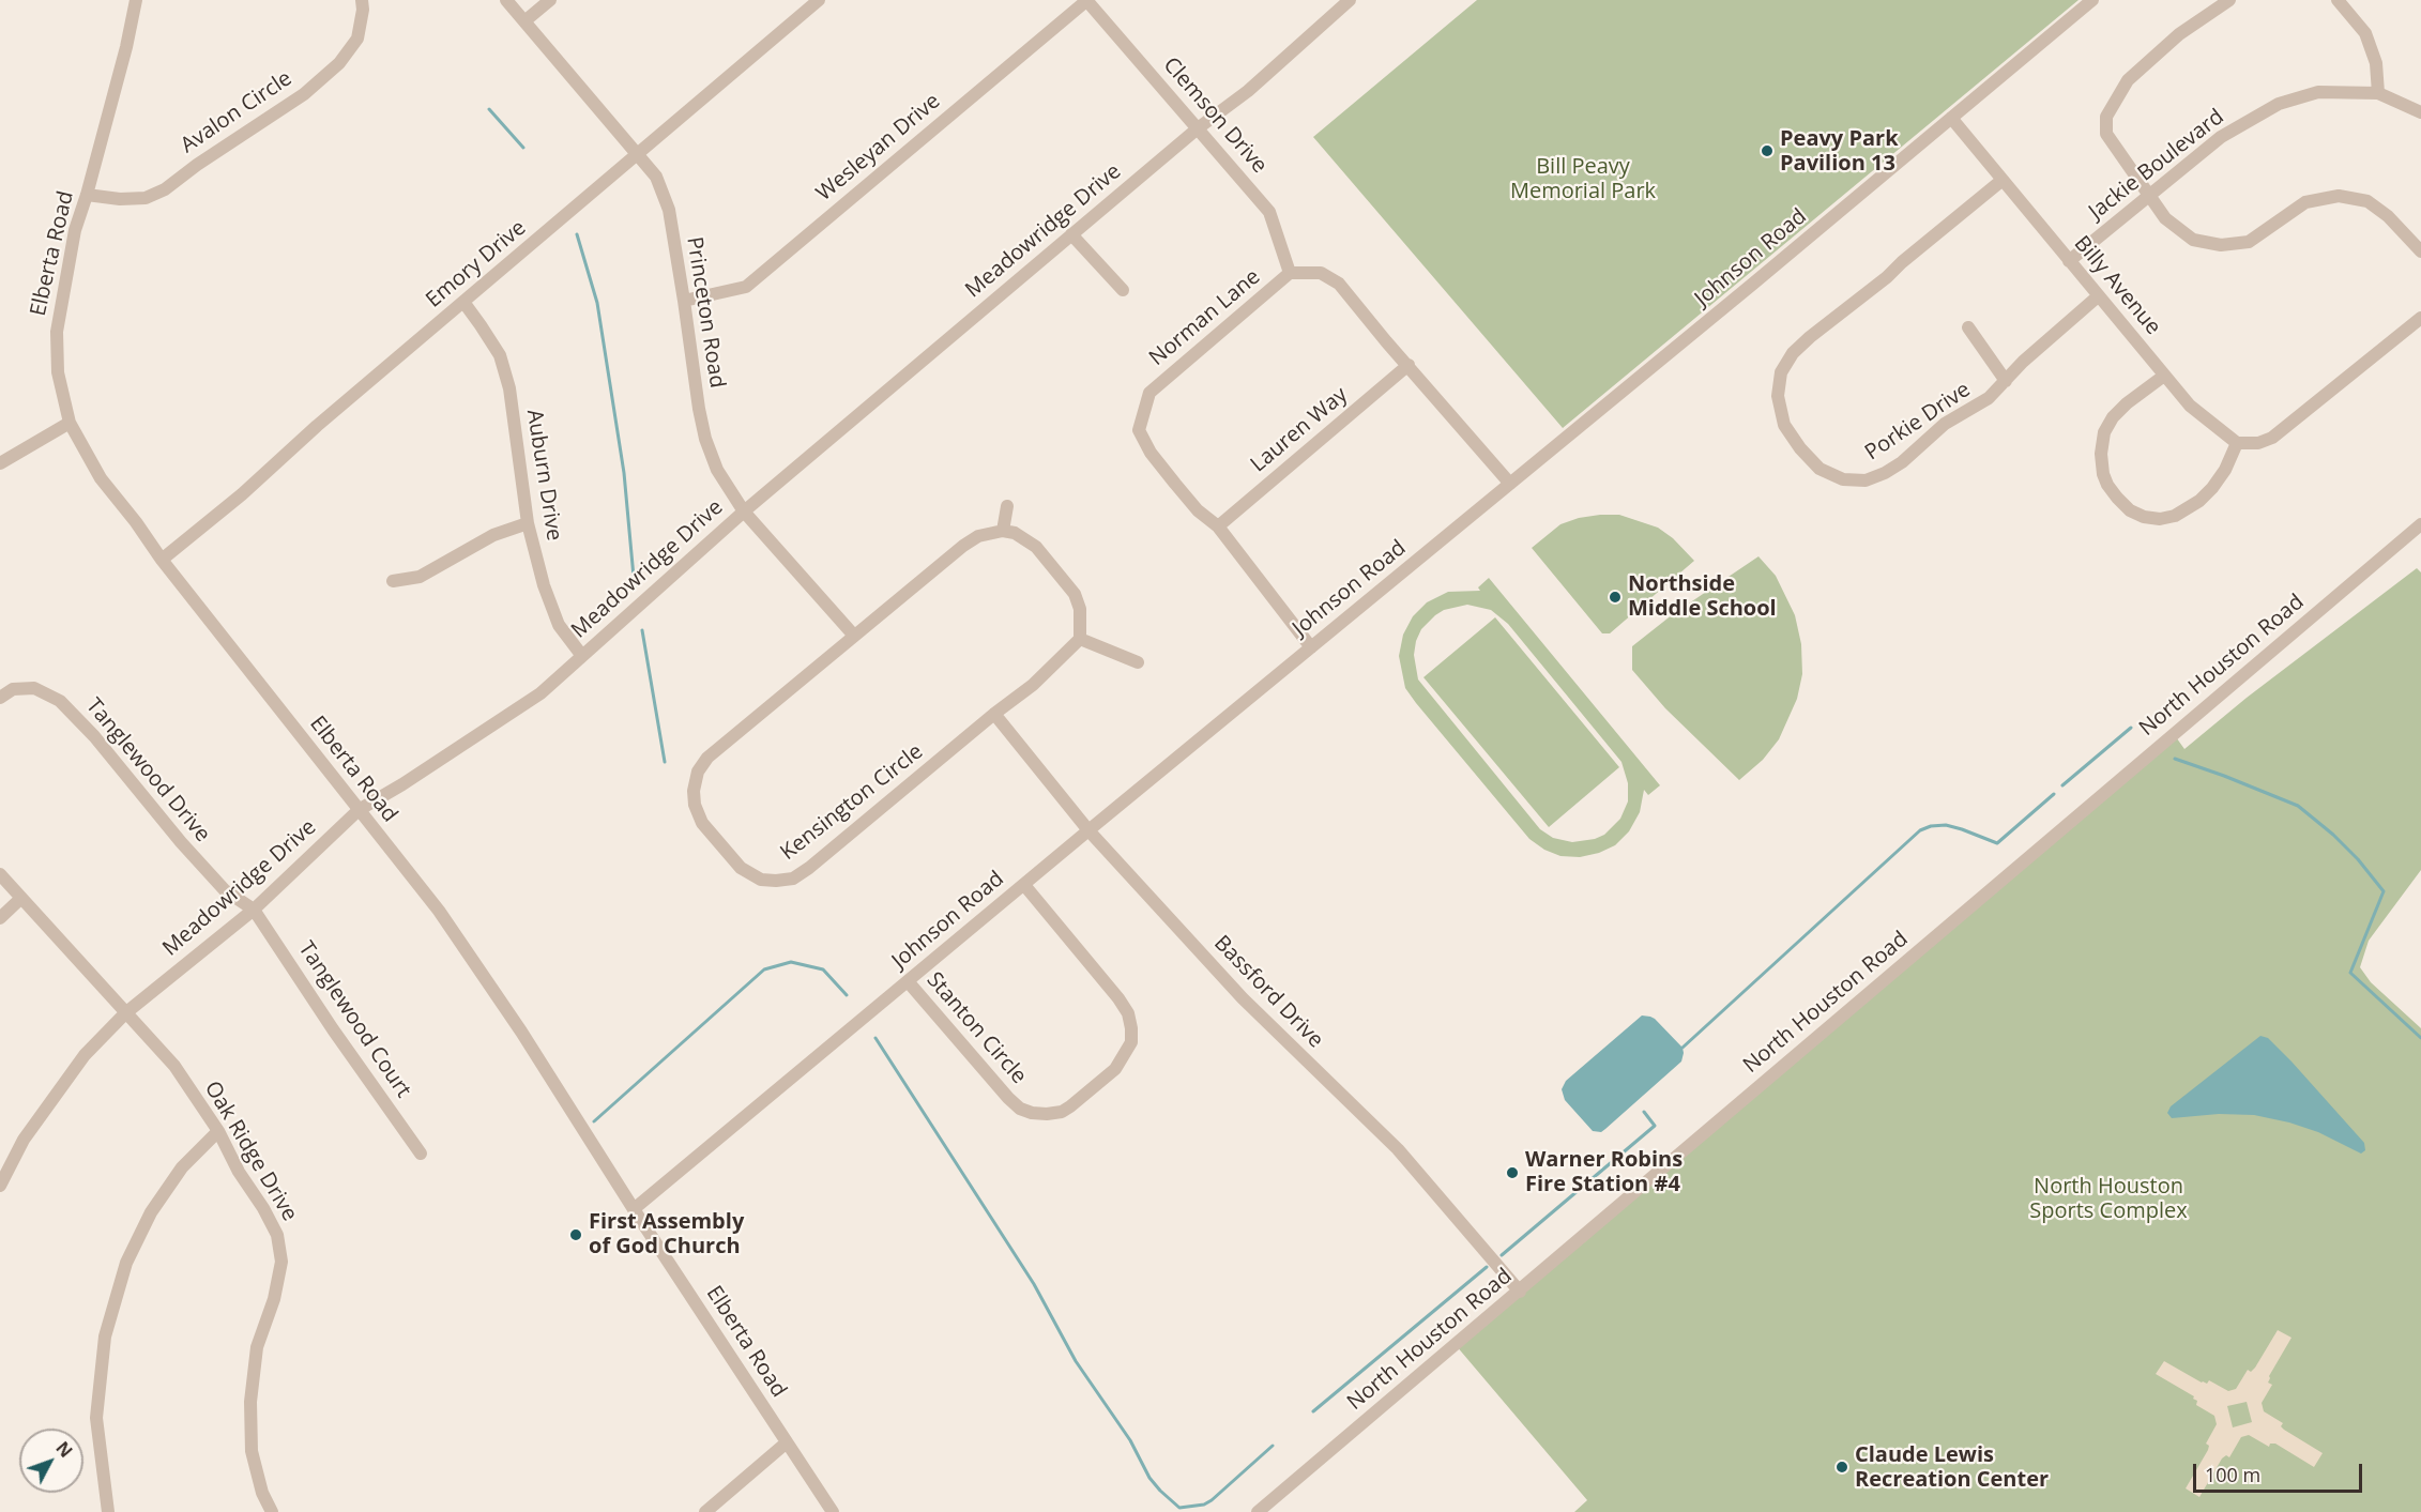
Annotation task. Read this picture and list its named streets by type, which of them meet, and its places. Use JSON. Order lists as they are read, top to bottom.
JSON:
{
  "streets": {
    "street": [
      "Avalon Circle",
      "Clemson Drive",
      "Wesleyan Drive",
      "Jackie Boulevard",
      "Meadowridge Drive",
      "Elberta Road",
      "Johnson Road",
      "Emory Drive",
      "Billy Avenue",
      "Princeton Road",
      "Norman Lane",
      "Porkie Drive",
      "Lauren Way",
      "Auburn Drive",
      "North Houston Road",
      "Tanglewood Drive",
      "Kensington Circle",
      "Bassford Drive",
      "Tanglewood Court",
      "Stanton Circle",
      "Oak Ridge Drive"
    ]
  },
  "crossings": [
    ["Avalon Circle", "Elberta Road"],
    ["Clemson Drive", "Wesleyan Drive"],
    ["Clemson Drive", "Meadowridge Drive"],
    ["Clemson Drive", "Norman Lane"],
    ["Wesleyan Drive", "Princeton Road"],
    ["Jackie Boulevard", "Billy Avenue"],
    ["Meadowridge Drive", "Elberta Road"],
    ["Meadowridge Drive", "Princeton Road"],
    ["Meadowridge Drive", "Auburn Drive"],
    ["Meadowridge Drive", "Tanglewood Drive"],
    ["Meadowridge Drive", "Tanglewood Court"],
    ["Meadowridge Drive", "Oak Ridge Drive"],
    ["Elberta Road", "Johnson Road"],
    ["Elberta Road", "Emory Drive"],
    ["Johnson Road", "Billy Avenue"],
    ["Johnson Road", "Norman Lane"],
    ["Johnson Road", "Bassford Drive"],
    ["Johnson Road", "Stanton Circle"],
    ["Emory Drive", "Princeton Road"],
    ["Emory Drive", "Auburn Drive"],
    ["Billy Avenue", "Porkie Drive"],
    ["Princeton Road", "Kensington Circle"],
    ["Norman Lane", "Lauren Way"],
    ["North Houston Road", "Bassford Drive"],
    ["Tanglewood Drive", "Tanglewood Court"],
    ["Kensington Circle", "Bassford Drive"]
  ],
  "parks": ["Bill Peavy Memorial Park", "North Houston Sports Complex"],
  "places": [
    "Peavy Park Pavilion 13",
    "Northside Middle School",
    "Warner Robins Fire Station #4",
    "First Assembly of God Church",
    "Claude Lewis Recreation Center"
  ],
  "scale_bar": "100 m",
  "north": "top right"
}
